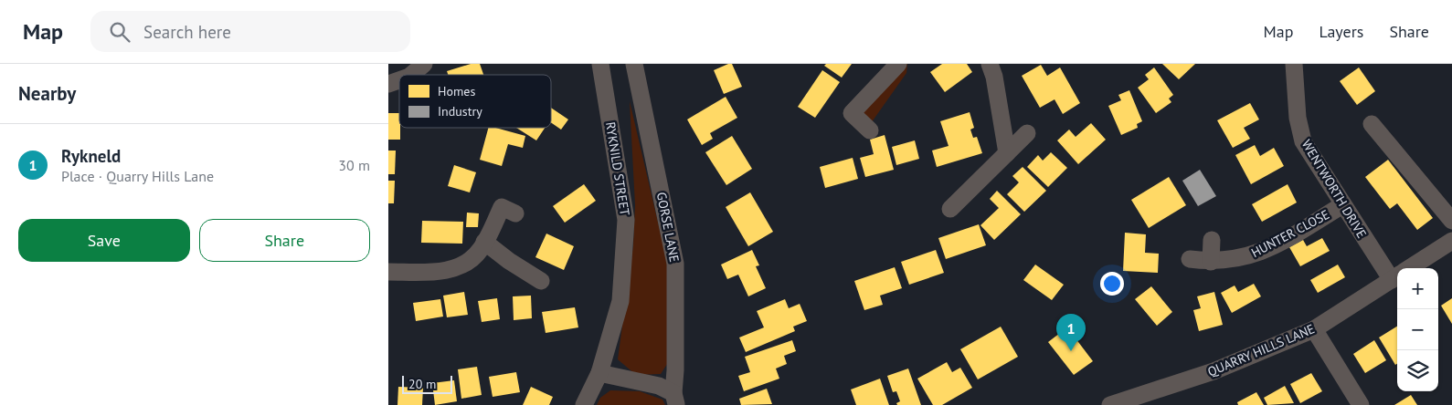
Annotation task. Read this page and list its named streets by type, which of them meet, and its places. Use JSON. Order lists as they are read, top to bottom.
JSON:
{
  "streets": {
    "street": [
      "RYKNILD STREET",
      "WENTWORTH DRIVE",
      "GORSE LANE",
      "HUNTER CLOSE",
      "QUARRY HILLS LANE"
    ]
  },
  "crossings": [
    ["RYKNILD STREET", "GORSE LANE"],
    ["WENTWORTH DRIVE", "HUNTER CLOSE"]
  ],
  "legend": ["Homes", "Industry"],
  "scale_bar": "20 m",
  "page": {
    "header": "Map",
    "search": "Search here",
    "nav": ["Map", "Layers", "Share"],
    "heading": "Nearby",
    "list": [
      {
        "mark": "1",
        "name": "Rykneld",
        "note": "Place · Quarry Hills Lane",
        "value": "30 m"
      }
    ],
    "buttons": ["Save", "Share"],
    "map_buttons": ["+", "−"],
    "pins": "1",
    "scale": "20 m"
  }
}
